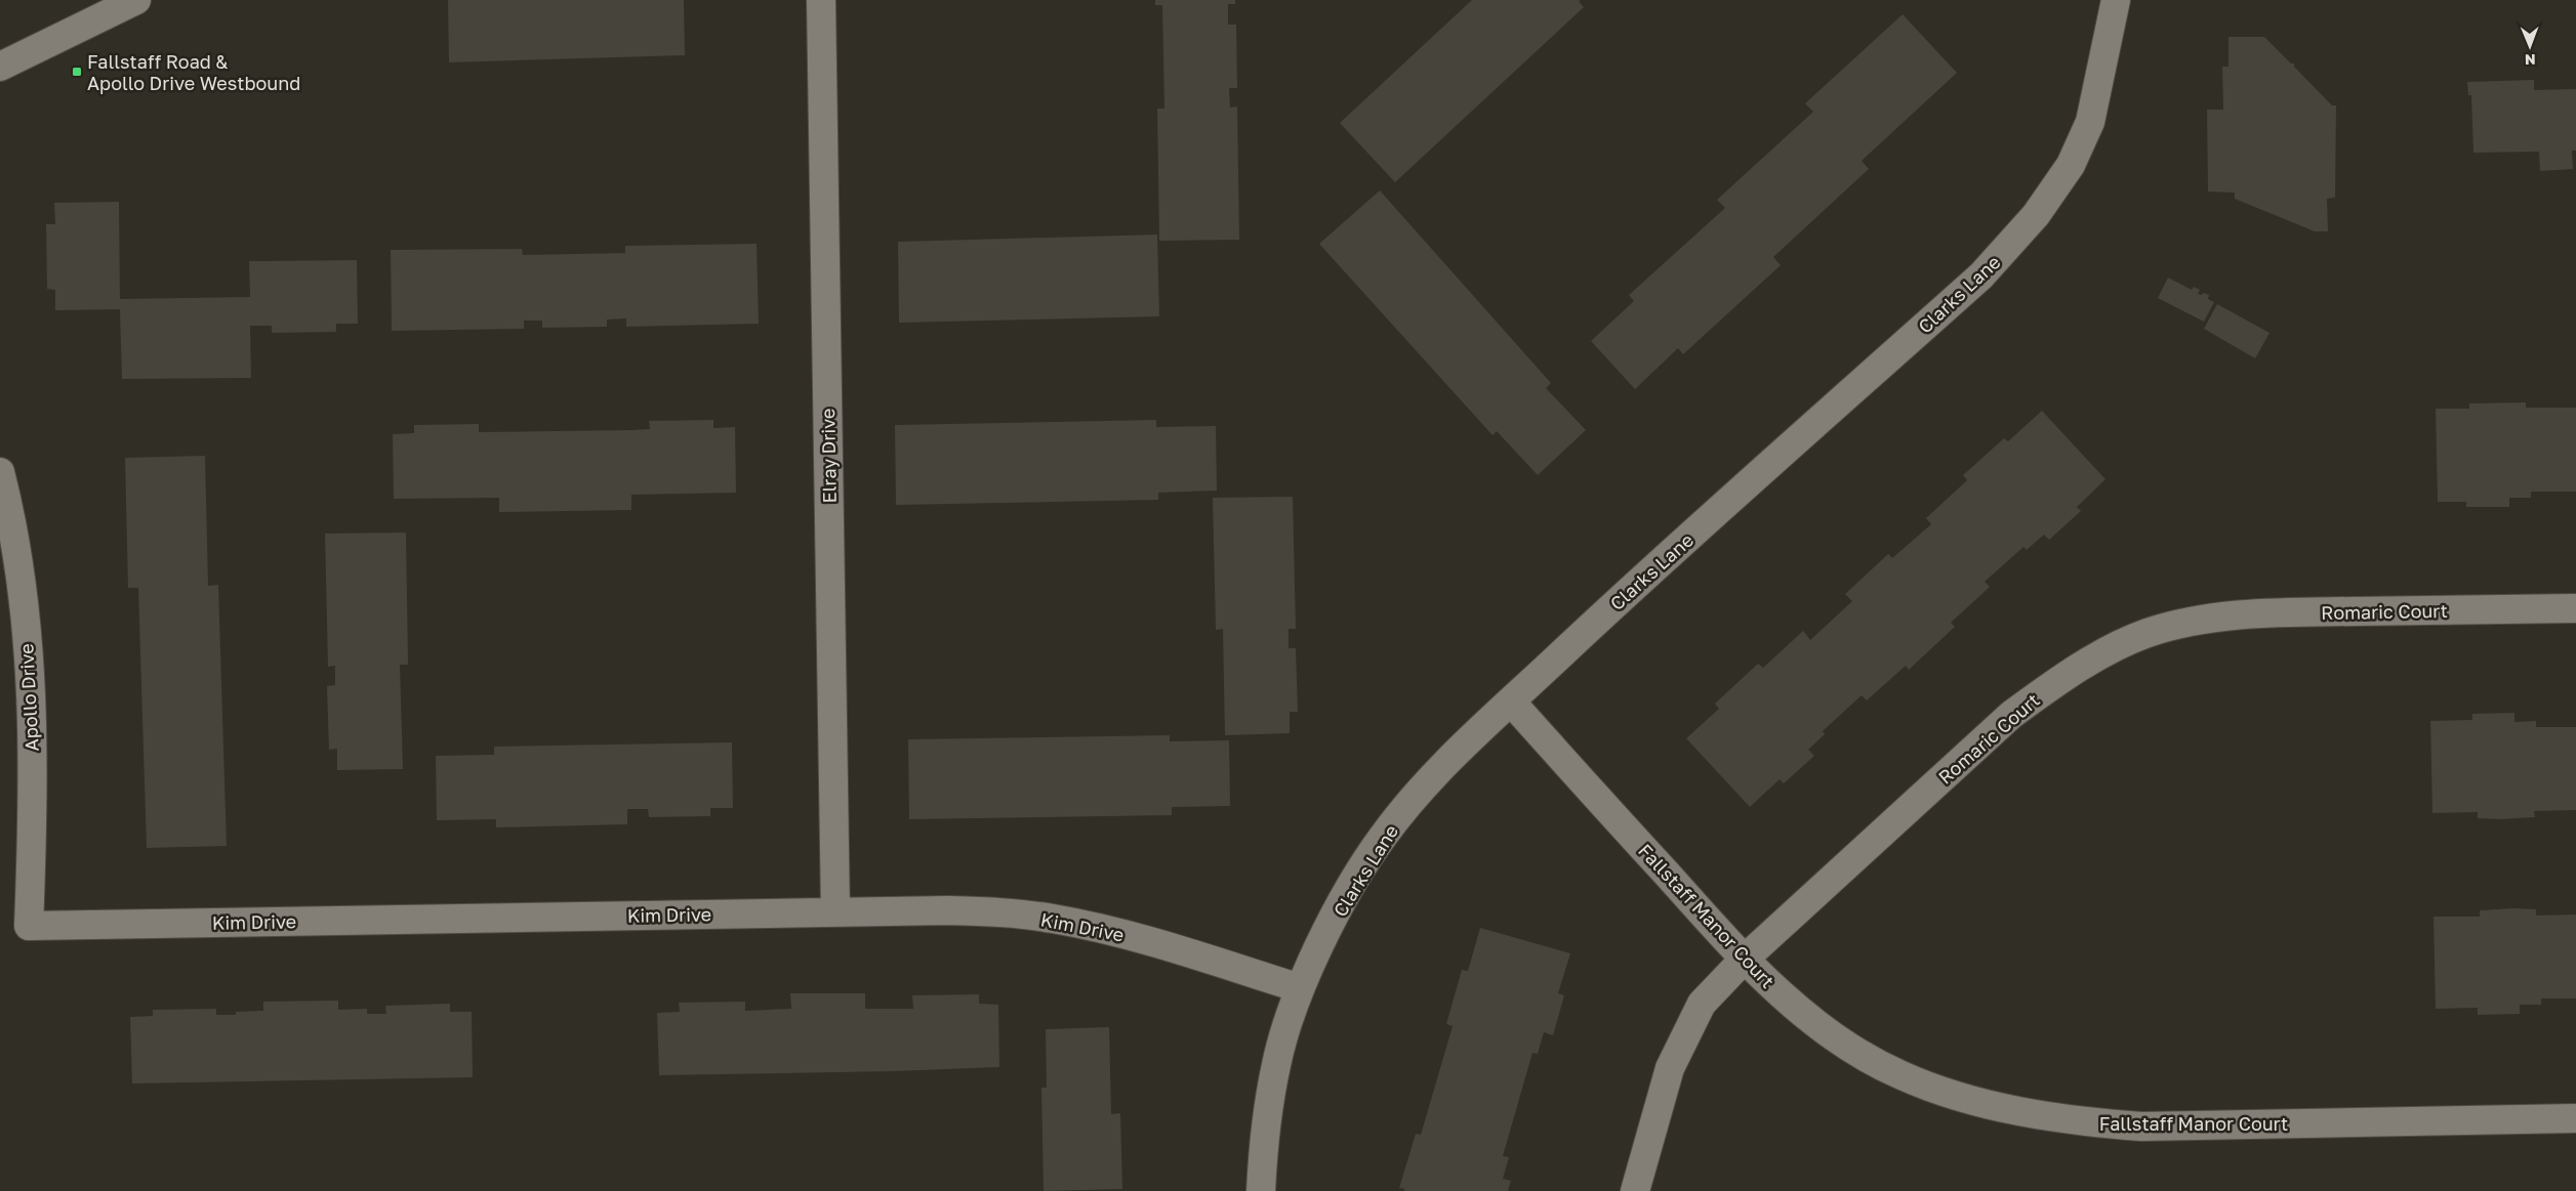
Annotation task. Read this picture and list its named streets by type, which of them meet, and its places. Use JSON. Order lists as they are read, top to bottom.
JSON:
{
  "streets": {
    "street": [
      "Clarks Lane",
      "Elray Drive",
      "Romaric Court",
      "Apollo Drive",
      "Kim Drive",
      "Fallstaff Manor Court"
    ]
  },
  "crossings": [
    ["Clarks Lane", "Kim Drive"],
    ["Clarks Lane", "Fallstaff Manor Court"],
    ["Elray Drive", "Kim Drive"],
    ["Romaric Court", "Fallstaff Manor Court"],
    ["Apollo Drive", "Kim Drive"]
  ],
  "places": {
    "transit": ["Fallstaff Road & Apollo Drive Westbound"]
  },
  "north": "bottom"
}
